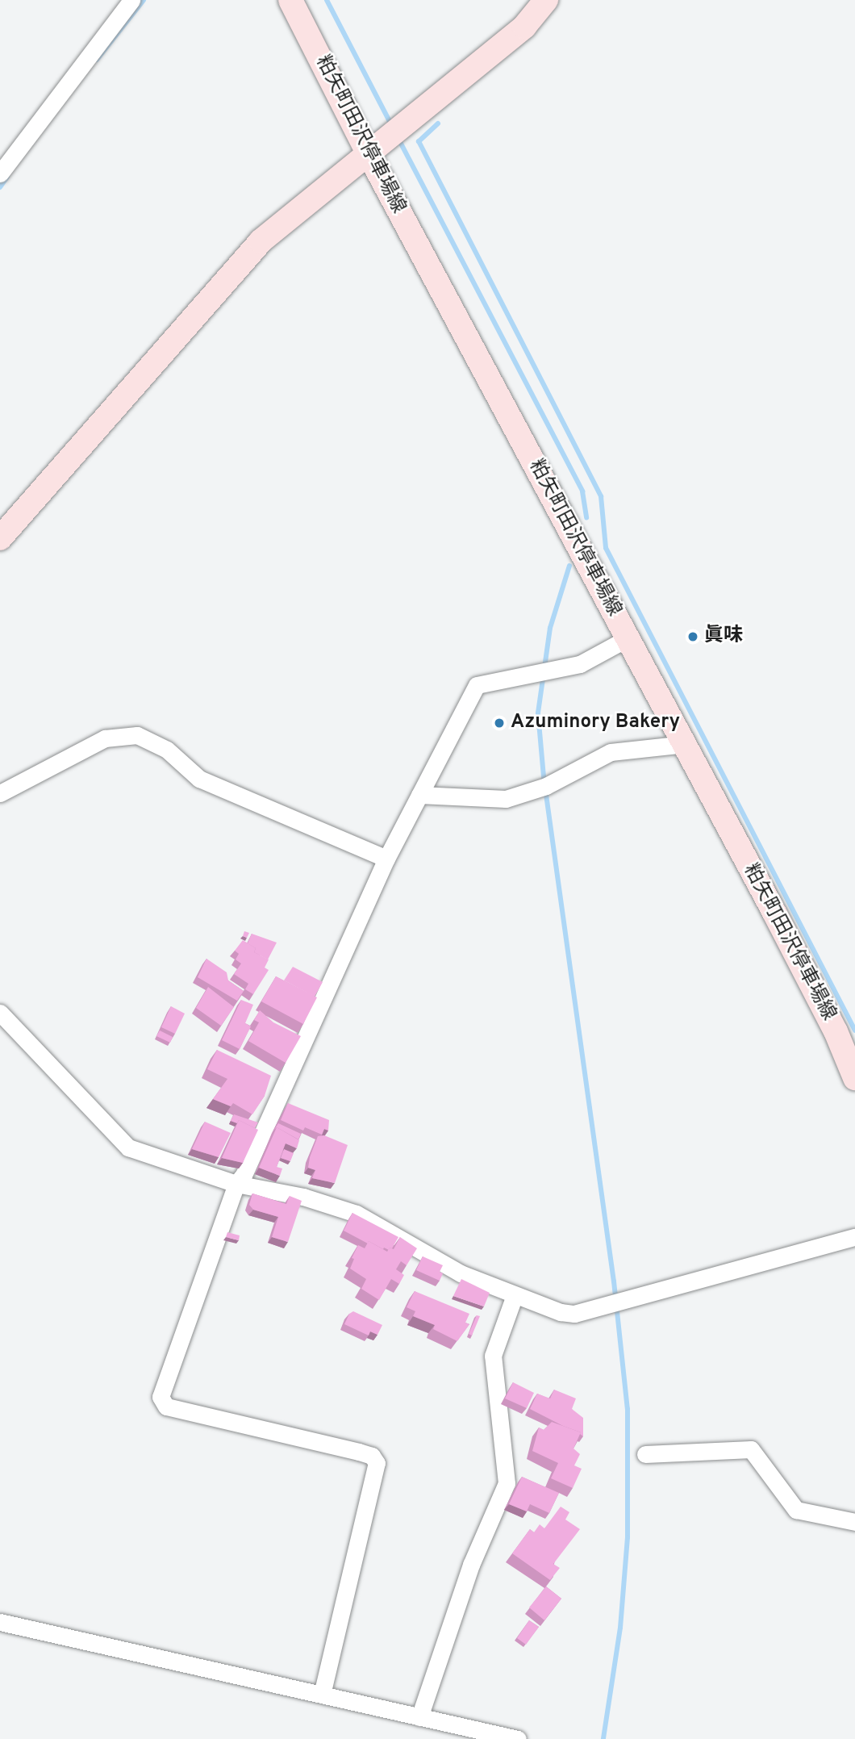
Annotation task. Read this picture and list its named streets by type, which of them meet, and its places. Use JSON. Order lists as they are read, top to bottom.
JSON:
{
  "streets": {
    "main road": ["粕矢町田沢停車場線"]
  },
  "places": ["眞味", "Azuminory Bakery"]
}
